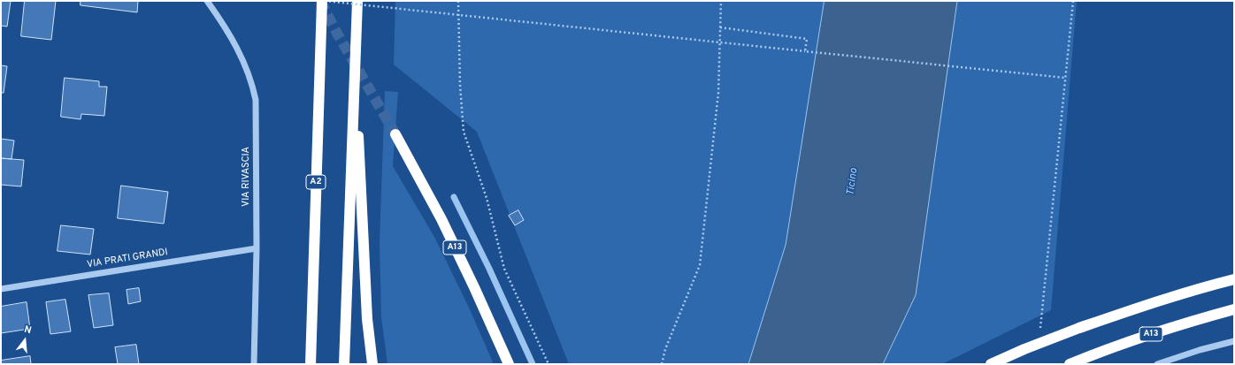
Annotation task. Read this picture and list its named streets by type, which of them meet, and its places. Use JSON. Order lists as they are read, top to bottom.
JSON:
{
  "streets": {
    "highway": ["A2", "A13"],
    "street": ["VIA RIVASCIA", "VIA PRATI GRANDI"]
  },
  "crossings": [
    ["VIA RIVASCIA", "VIA PRATI GRANDI"]
  ],
  "water": ["Ticino"],
  "north": "top"
}
